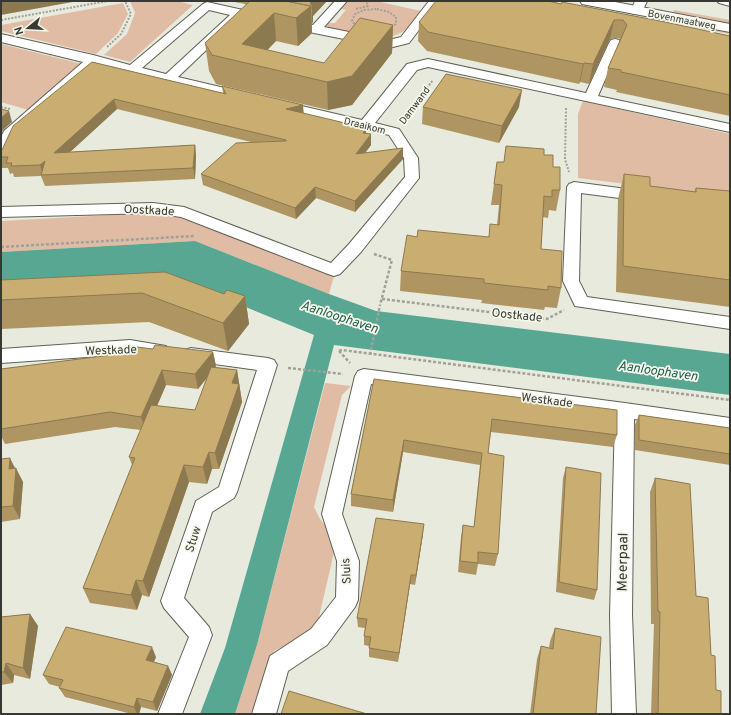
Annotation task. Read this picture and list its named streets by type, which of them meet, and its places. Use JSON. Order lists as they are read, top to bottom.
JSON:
{
  "streets": {
    "street": [
      "Bovenmaatweg",
      "Damwand",
      "Draaikom",
      "Oostkade",
      "Westkade",
      "Stuw",
      "Meerpaal",
      "Sluis"
    ]
  },
  "crossings": [
    ["Damwand", "Draaikom"],
    ["Draaikom", "Oostkade"],
    ["Westkade", "Stuw"],
    ["Westkade", "Meerpaal"],
    ["Westkade", "Sluis"]
  ],
  "water": ["Aanloophaven"],
  "north": "left"
}
